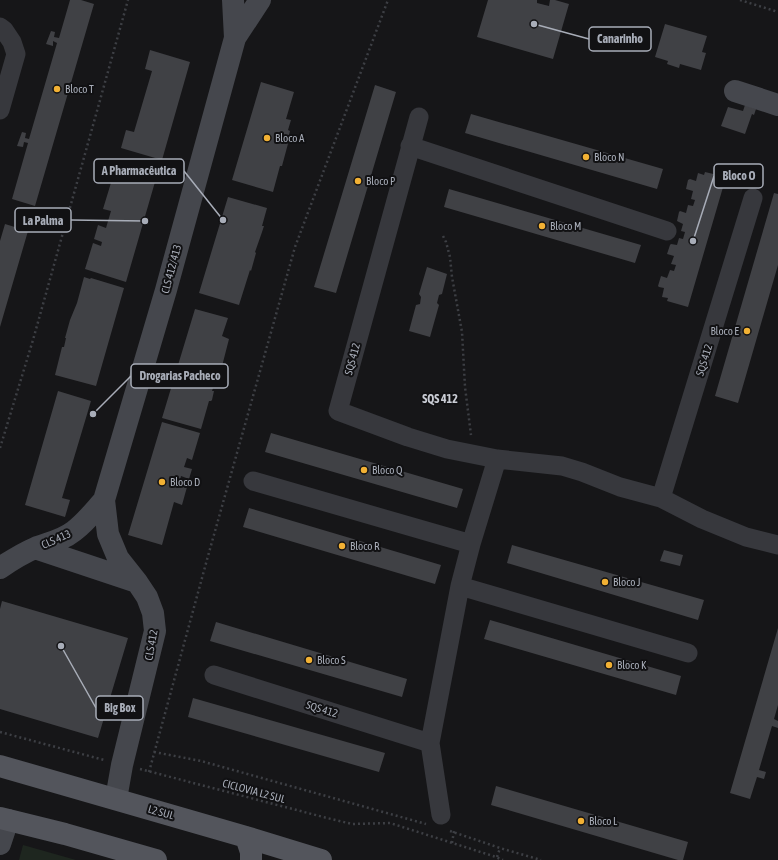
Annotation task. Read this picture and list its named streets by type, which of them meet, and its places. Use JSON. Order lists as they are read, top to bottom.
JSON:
{
  "streets": {
    "main road": ["L2 SUL"],
    "street": [
      "CLS 412/413",
      "SQS 412",
      "CLS 413",
      "CLS 412"
    ],
    "path": ["CICLOVIA L2 SUL"]
  },
  "crossings": [
    ["CLS 412/413", "CLS 413"],
    ["CLS 412/413", "CLS 412"],
    ["CLS 413", "CLS 412"],
    ["CLS 412", "CICLOVIA L2 SUL"],
    ["CLS 412", "L2 SUL"]
  ],
  "districts": ["SQS 412"],
  "places": [
    "Canarinho",
    "Bloco T",
    "Bloco A",
    "Bloco N",
    "Bloco P",
    "A Pharmacêutica",
    "La Palma",
    "Bloco M",
    "Bloco O",
    "Bloco E",
    "Drogarias Pacheco",
    "Bloco Q",
    "Bloco D",
    "Bloco R",
    "Bloco J",
    "Big Box",
    "Bloco S",
    "Bloco K",
    "Bloco L"
  ]
}
